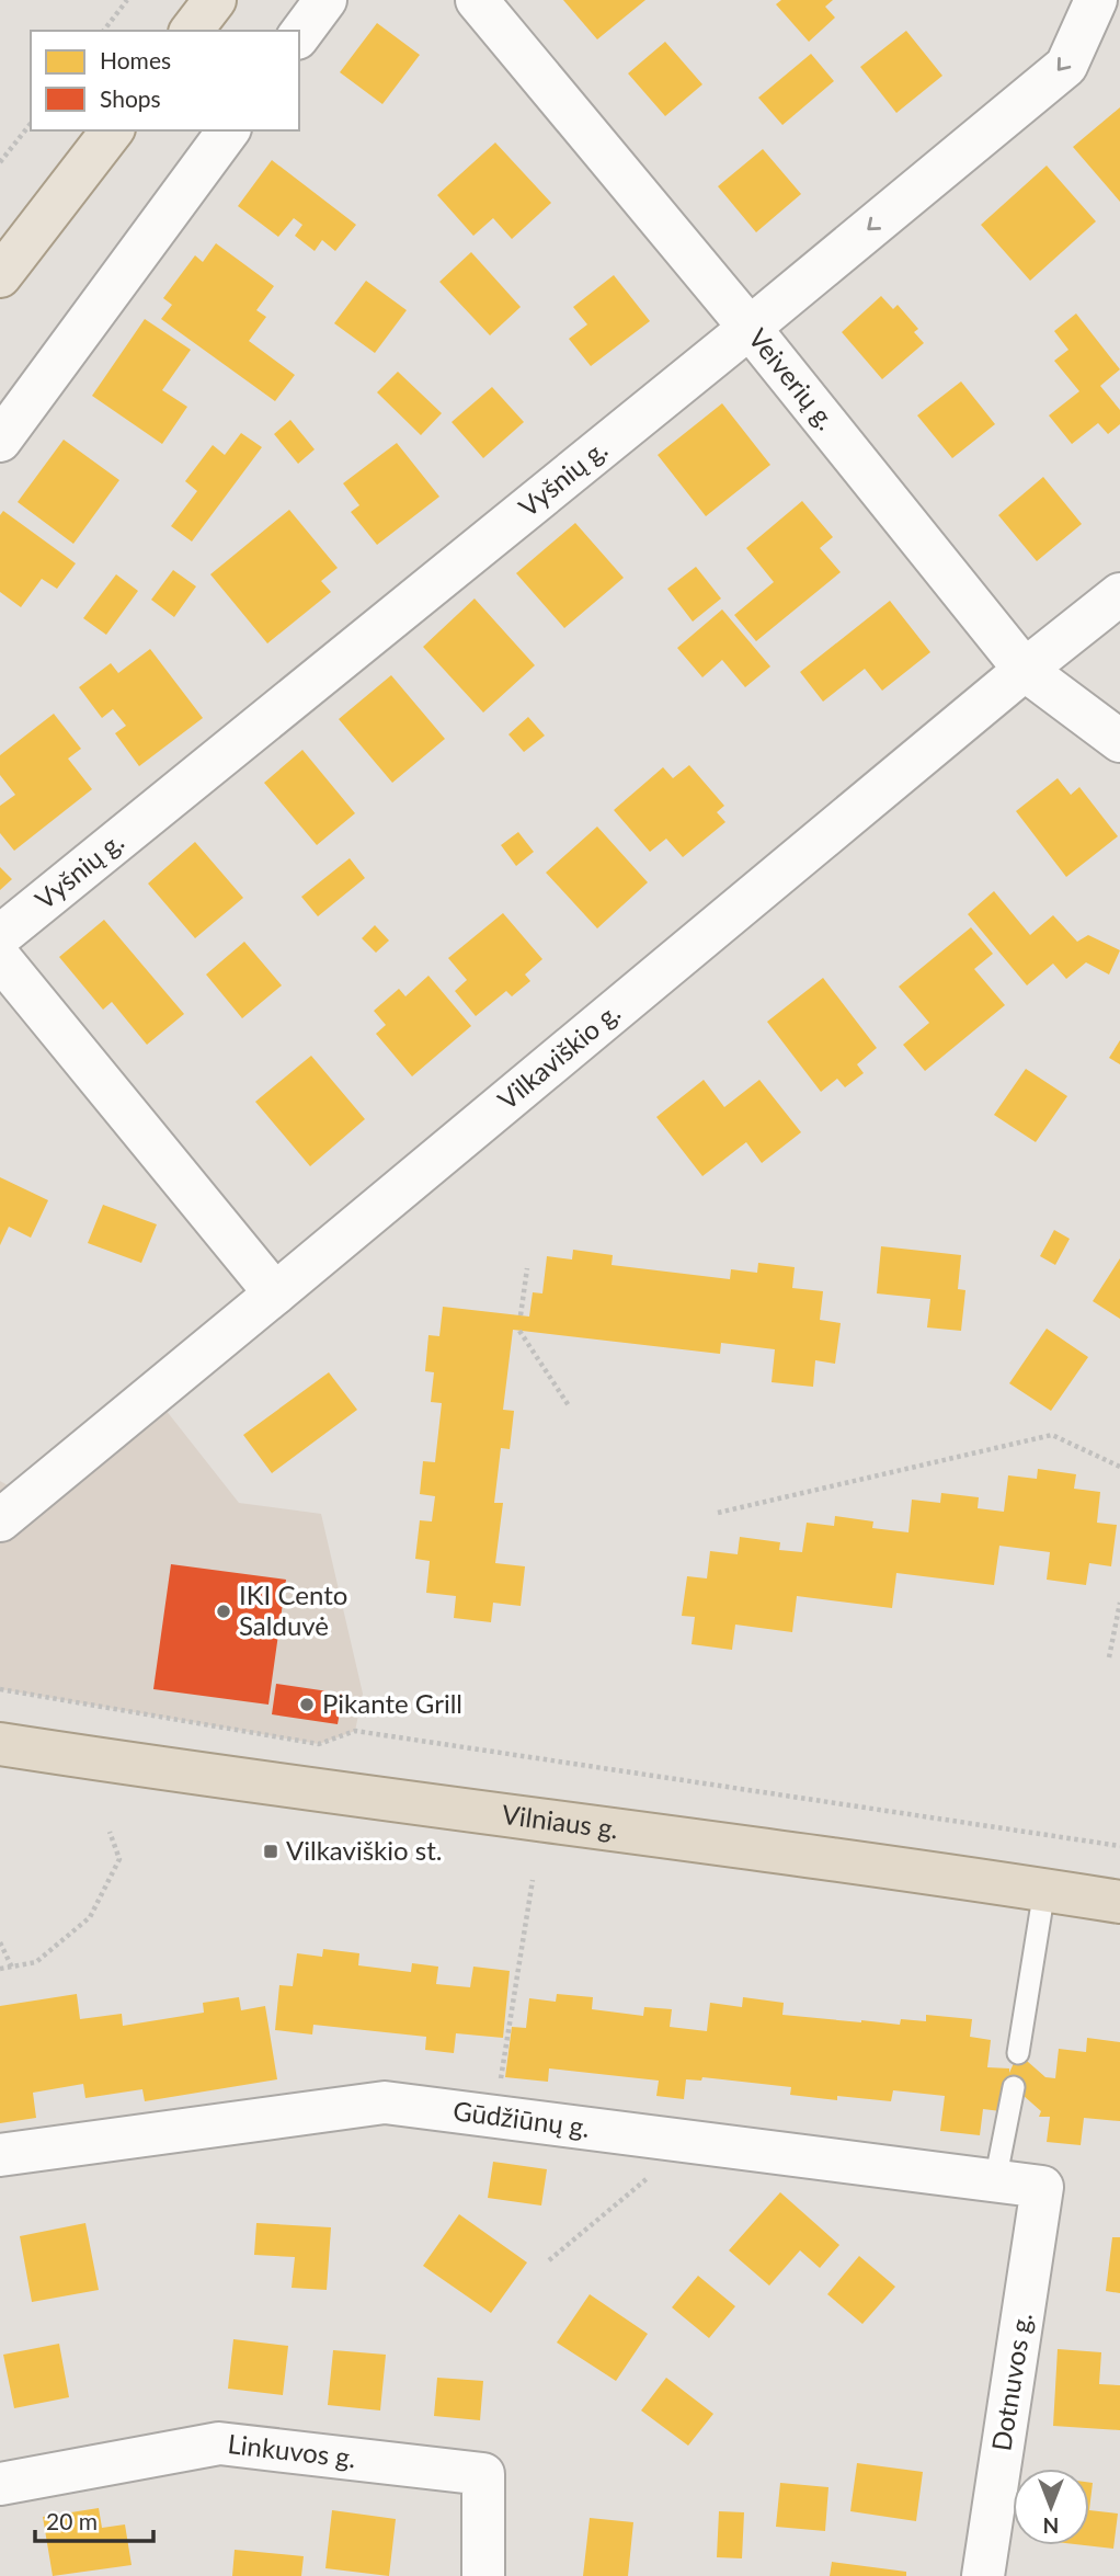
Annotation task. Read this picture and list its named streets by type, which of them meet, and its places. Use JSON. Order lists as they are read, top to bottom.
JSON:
{
  "streets": {
    "highway": ["Vilniaus g."],
    "street": [
      "Veiverių g.",
      "Vyšnių g.",
      "Vilkaviškio g.",
      "Gūdžiūnų g.",
      "Dotnuvos g.",
      "Linkuvos g."
    ]
  },
  "crossings": [
    ["Veiverių g.", "Vyšnių g."],
    ["Veiverių g.", "Vilkaviškio g."],
    ["Gūdžiūnų g.", "Dotnuvos g."]
  ],
  "places": {
    "other": ["IKI Cento Salduvė", "Pikante Grill"],
    "transit": ["Vilkaviškio st."]
  },
  "legend": ["Homes", "Shops"],
  "scale_bar": "20 m",
  "north": "bottom"
}
